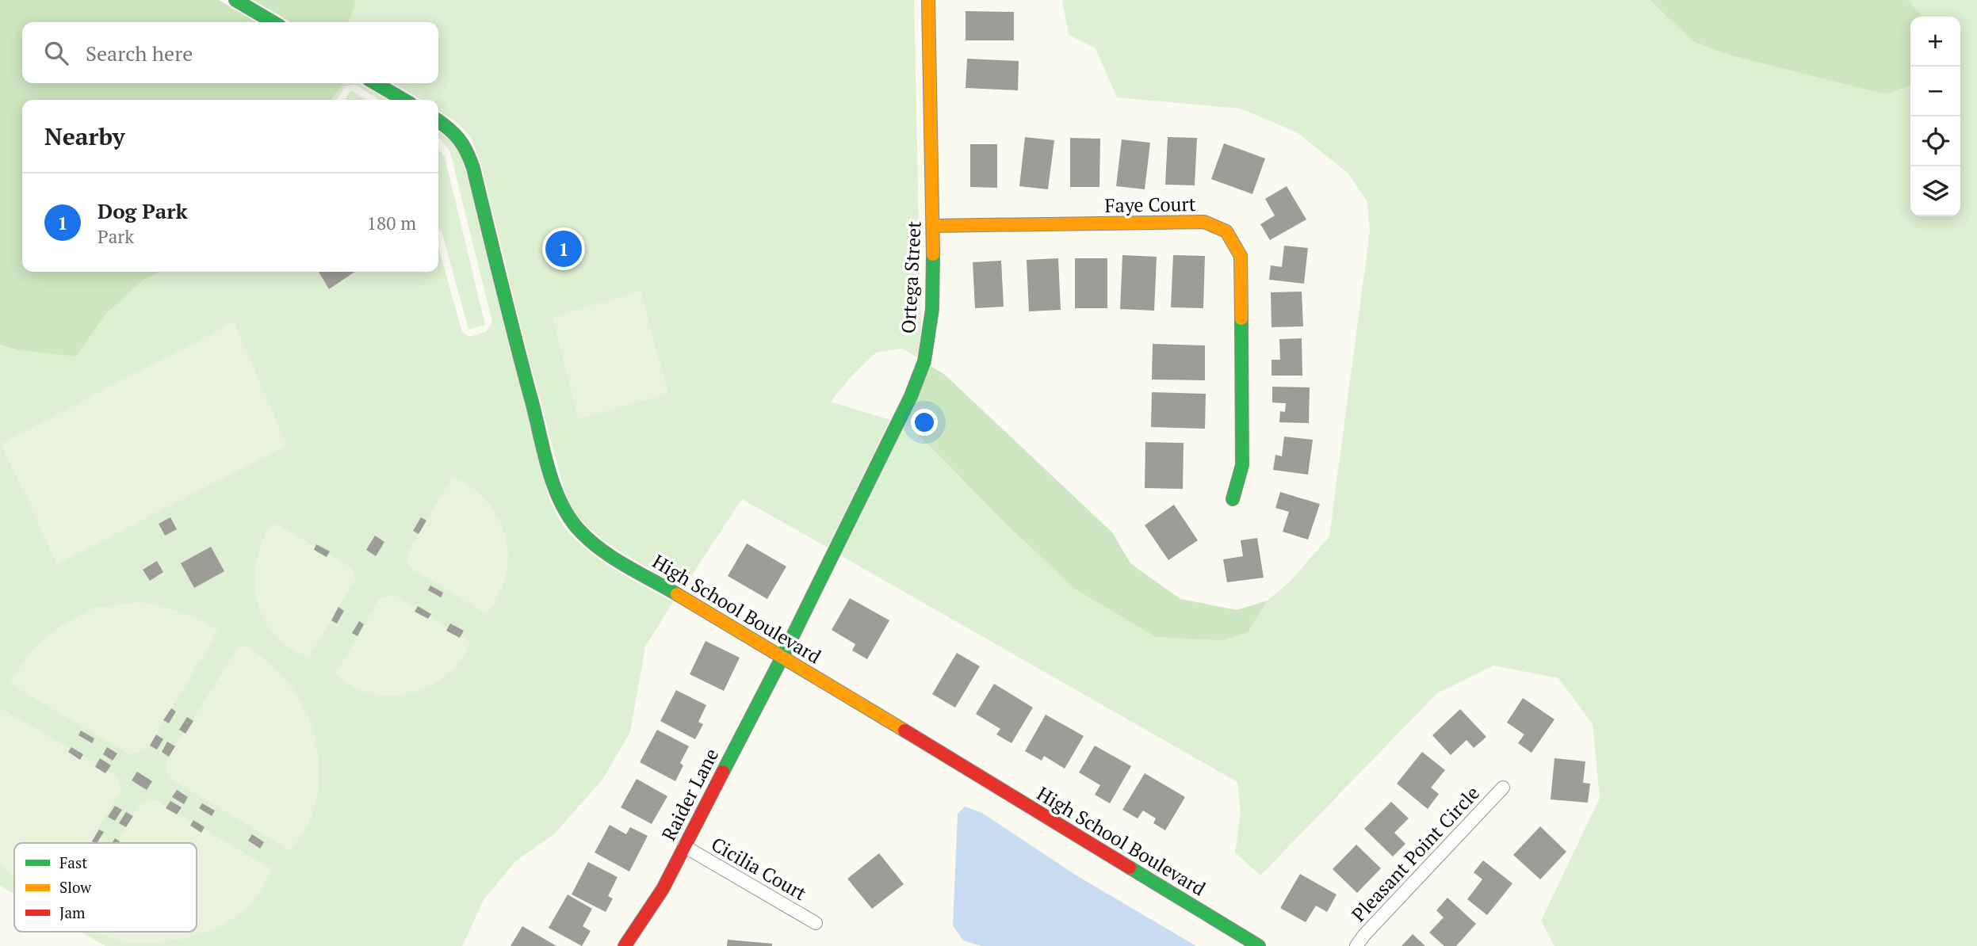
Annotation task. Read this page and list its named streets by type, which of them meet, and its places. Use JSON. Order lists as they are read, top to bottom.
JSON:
{
  "streets": {
    "street": [
      "Faye Court",
      "Ortega Street",
      "High School Boulevard",
      "Raider Lane",
      "Pleasant Point Circle",
      "Cicilia Court"
    ]
  },
  "crossings": [
    ["Faye Court", "Ortega Street"],
    ["Ortega Street", "High School Boulevard"],
    ["Ortega Street", "Raider Lane"],
    ["High School Boulevard", "Raider Lane"],
    ["Raider Lane", "Cicilia Court"]
  ],
  "legend": ["Fast", "Slow", "Jam"],
  "page": {
    "map_buttons": ["+", "−"],
    "search": "Search here",
    "heading": "Nearby",
    "list": [
      {
        "mark": "1",
        "name": "Dog Park",
        "note": "Park",
        "value": "180 m"
      }
    ],
    "pins": "1"
  }
}
